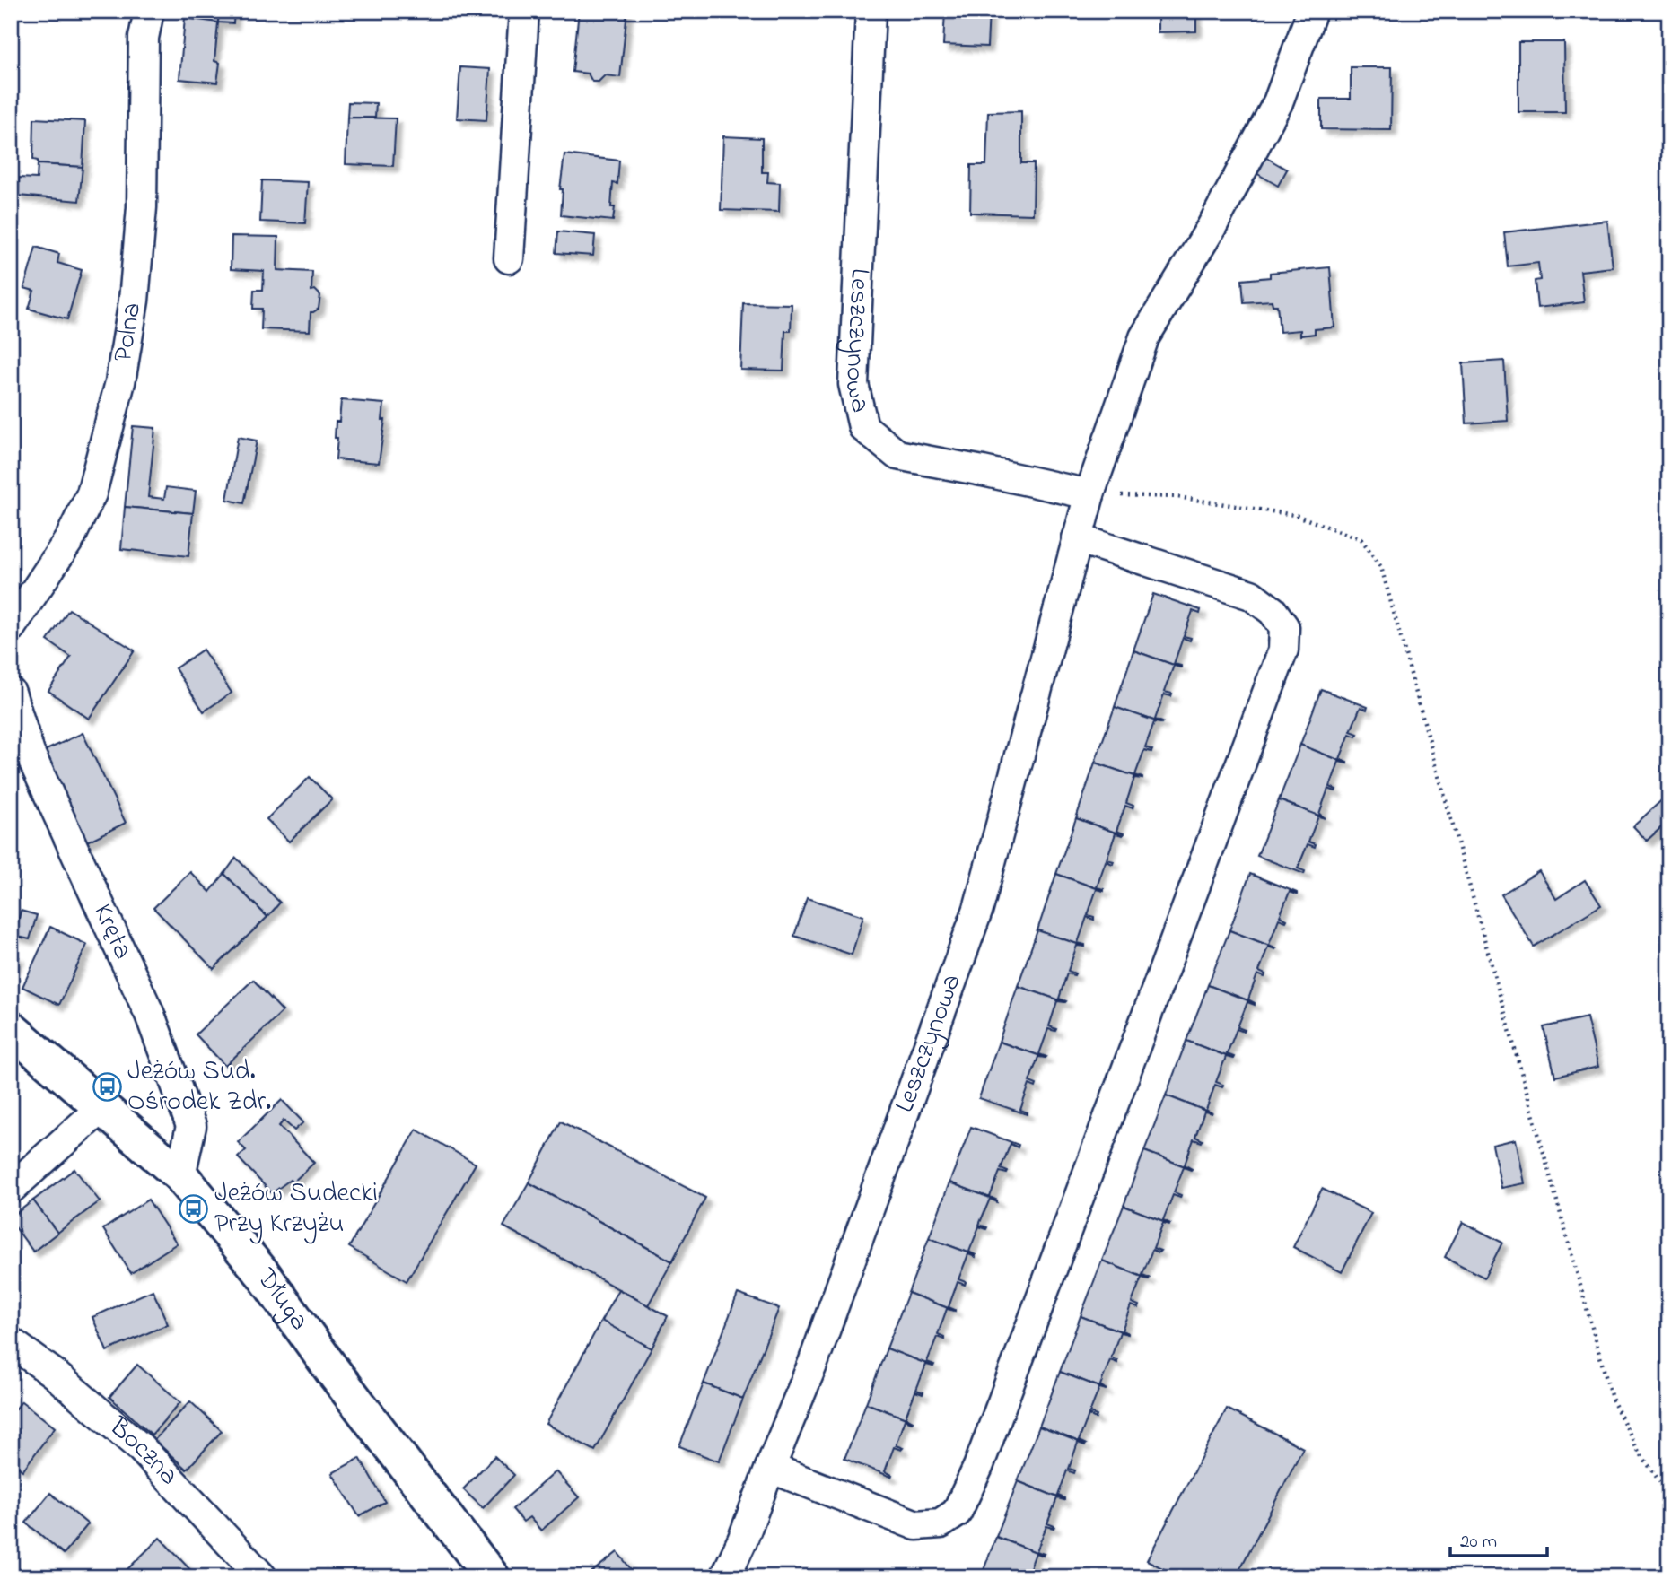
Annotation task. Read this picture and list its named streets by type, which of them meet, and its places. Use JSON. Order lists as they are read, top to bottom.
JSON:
{
  "streets": {
    "street": [
      "Polna",
      "Leszczynowa",
      "Kręta",
      "Długa",
      "Boczna"
    ]
  },
  "crossings": [
    ["Kręta", "Długa"]
  ],
  "places": {
    "bus stop": ["Jeżów Sud. Ośrodek Zdr.", "Jeżów Sudecki Przy Krzyżu"]
  },
  "scale_bar": "20 m"
}
